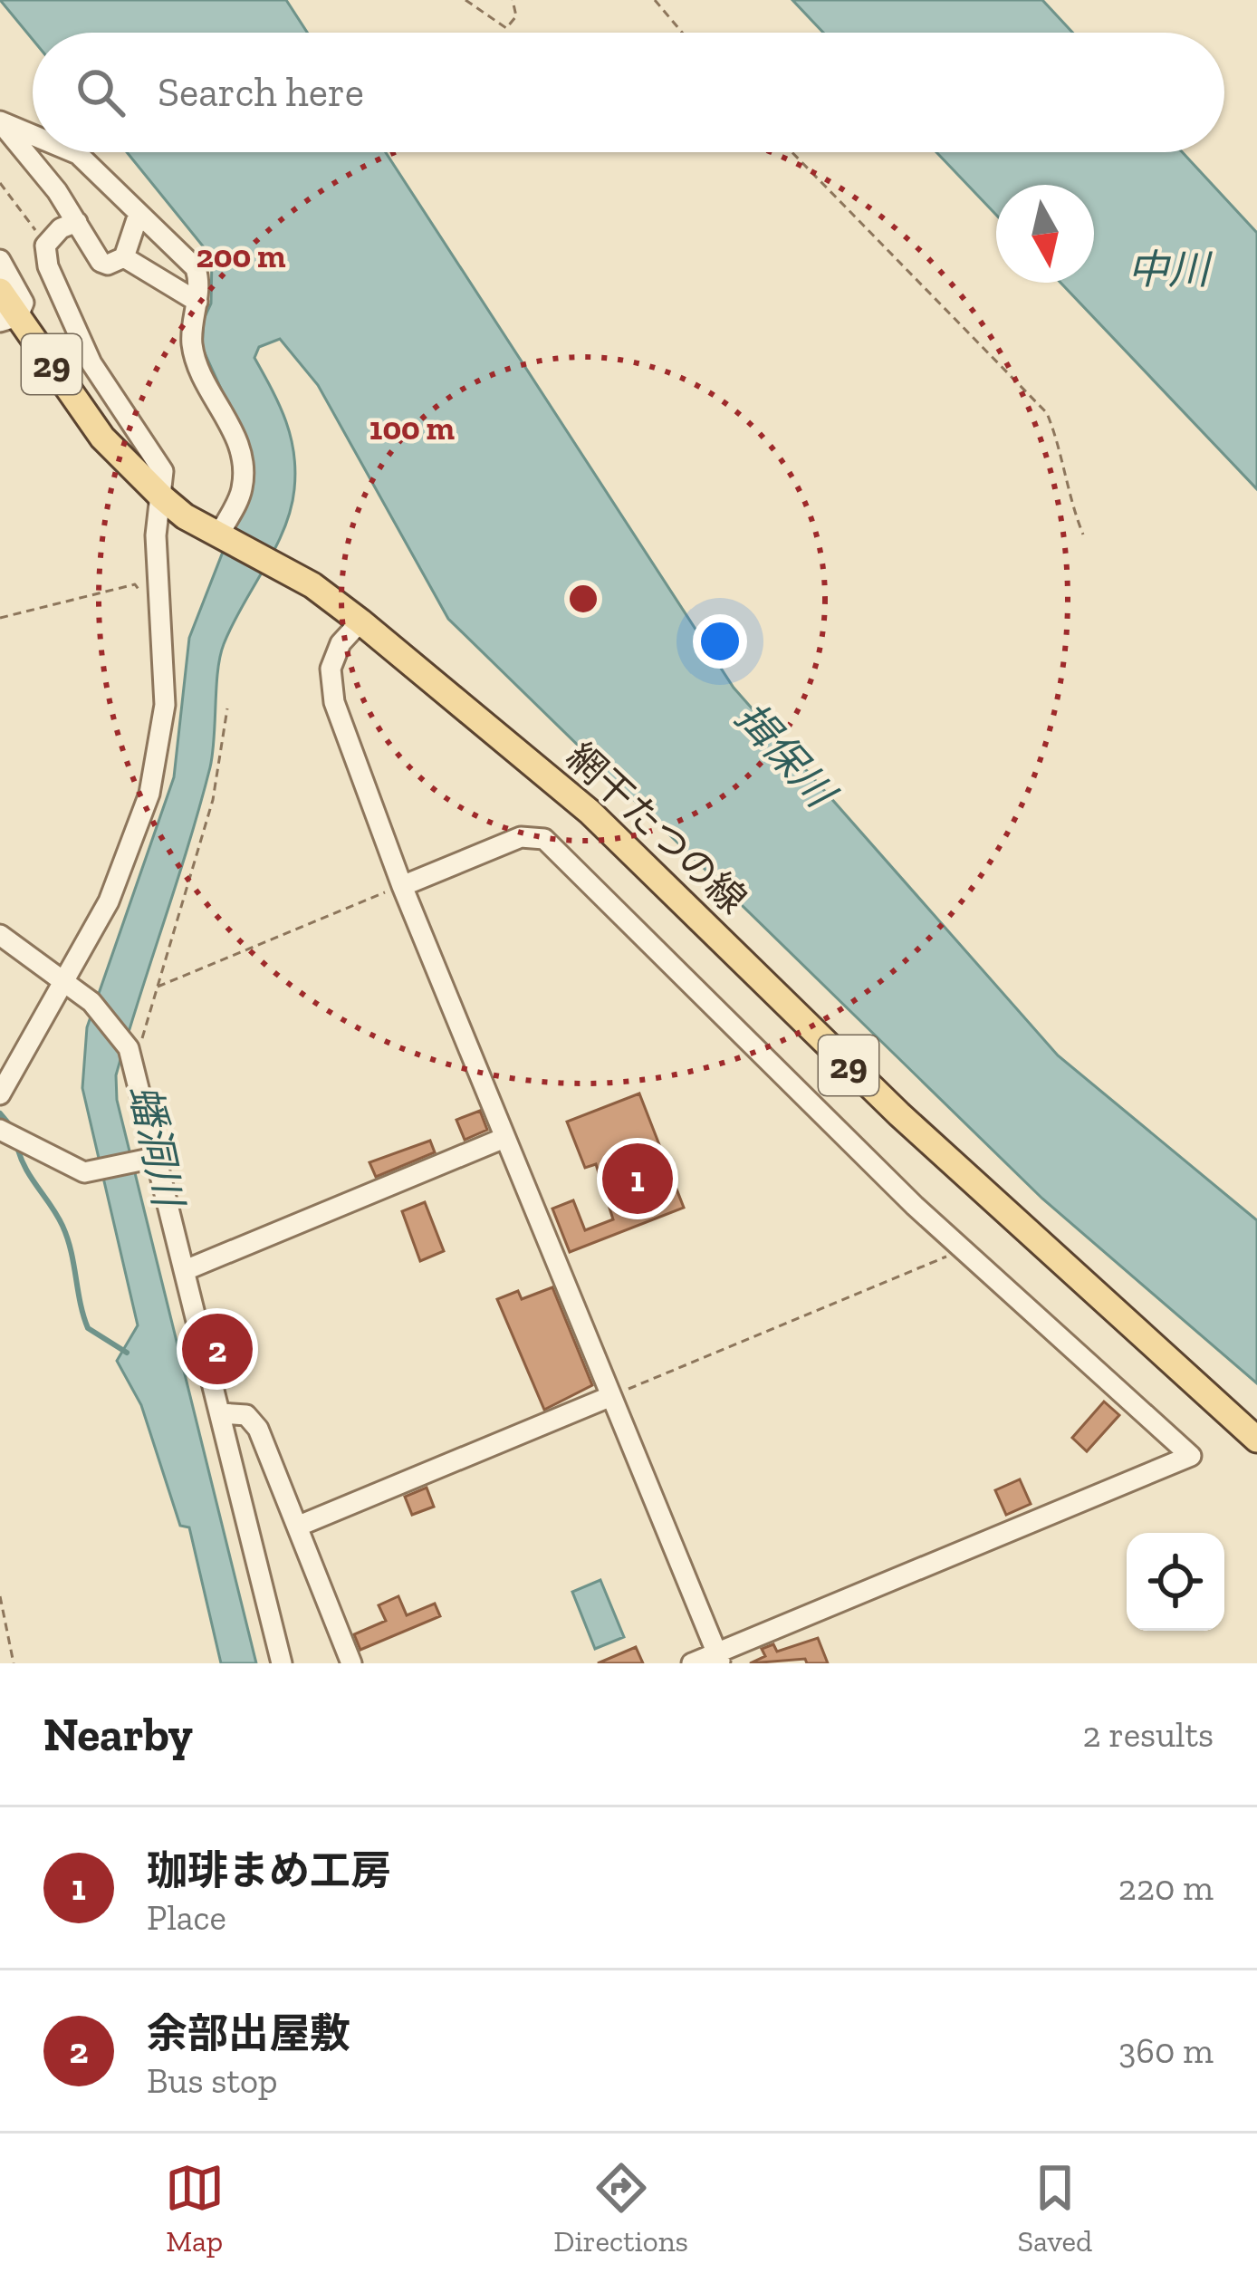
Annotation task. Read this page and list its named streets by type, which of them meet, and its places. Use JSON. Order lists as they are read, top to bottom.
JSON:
{
  "streets": {
    "main road": ["29", "網干たつの線"]
  },
  "water": ["中川", "揖保川", "蟠洞川"],
  "north": "bottom",
  "page": {
    "search": "Search here",
    "pins": ["1", "2"],
    "heading": ["Nearby", "2 results"],
    "list": [
      {
        "mark": "1",
        "name": "珈琲まめ工房",
        "note": "Place",
        "value": "220 m"
      },
      {
        "mark": "2",
        "name": "余部出屋敷",
        "note": "Bus stop",
        "value": "360 m"
      }
    ],
    "nav": ["Map", "Directions", "Saved"]
  },
  "rings": ["200 m", "100 m"]
}
